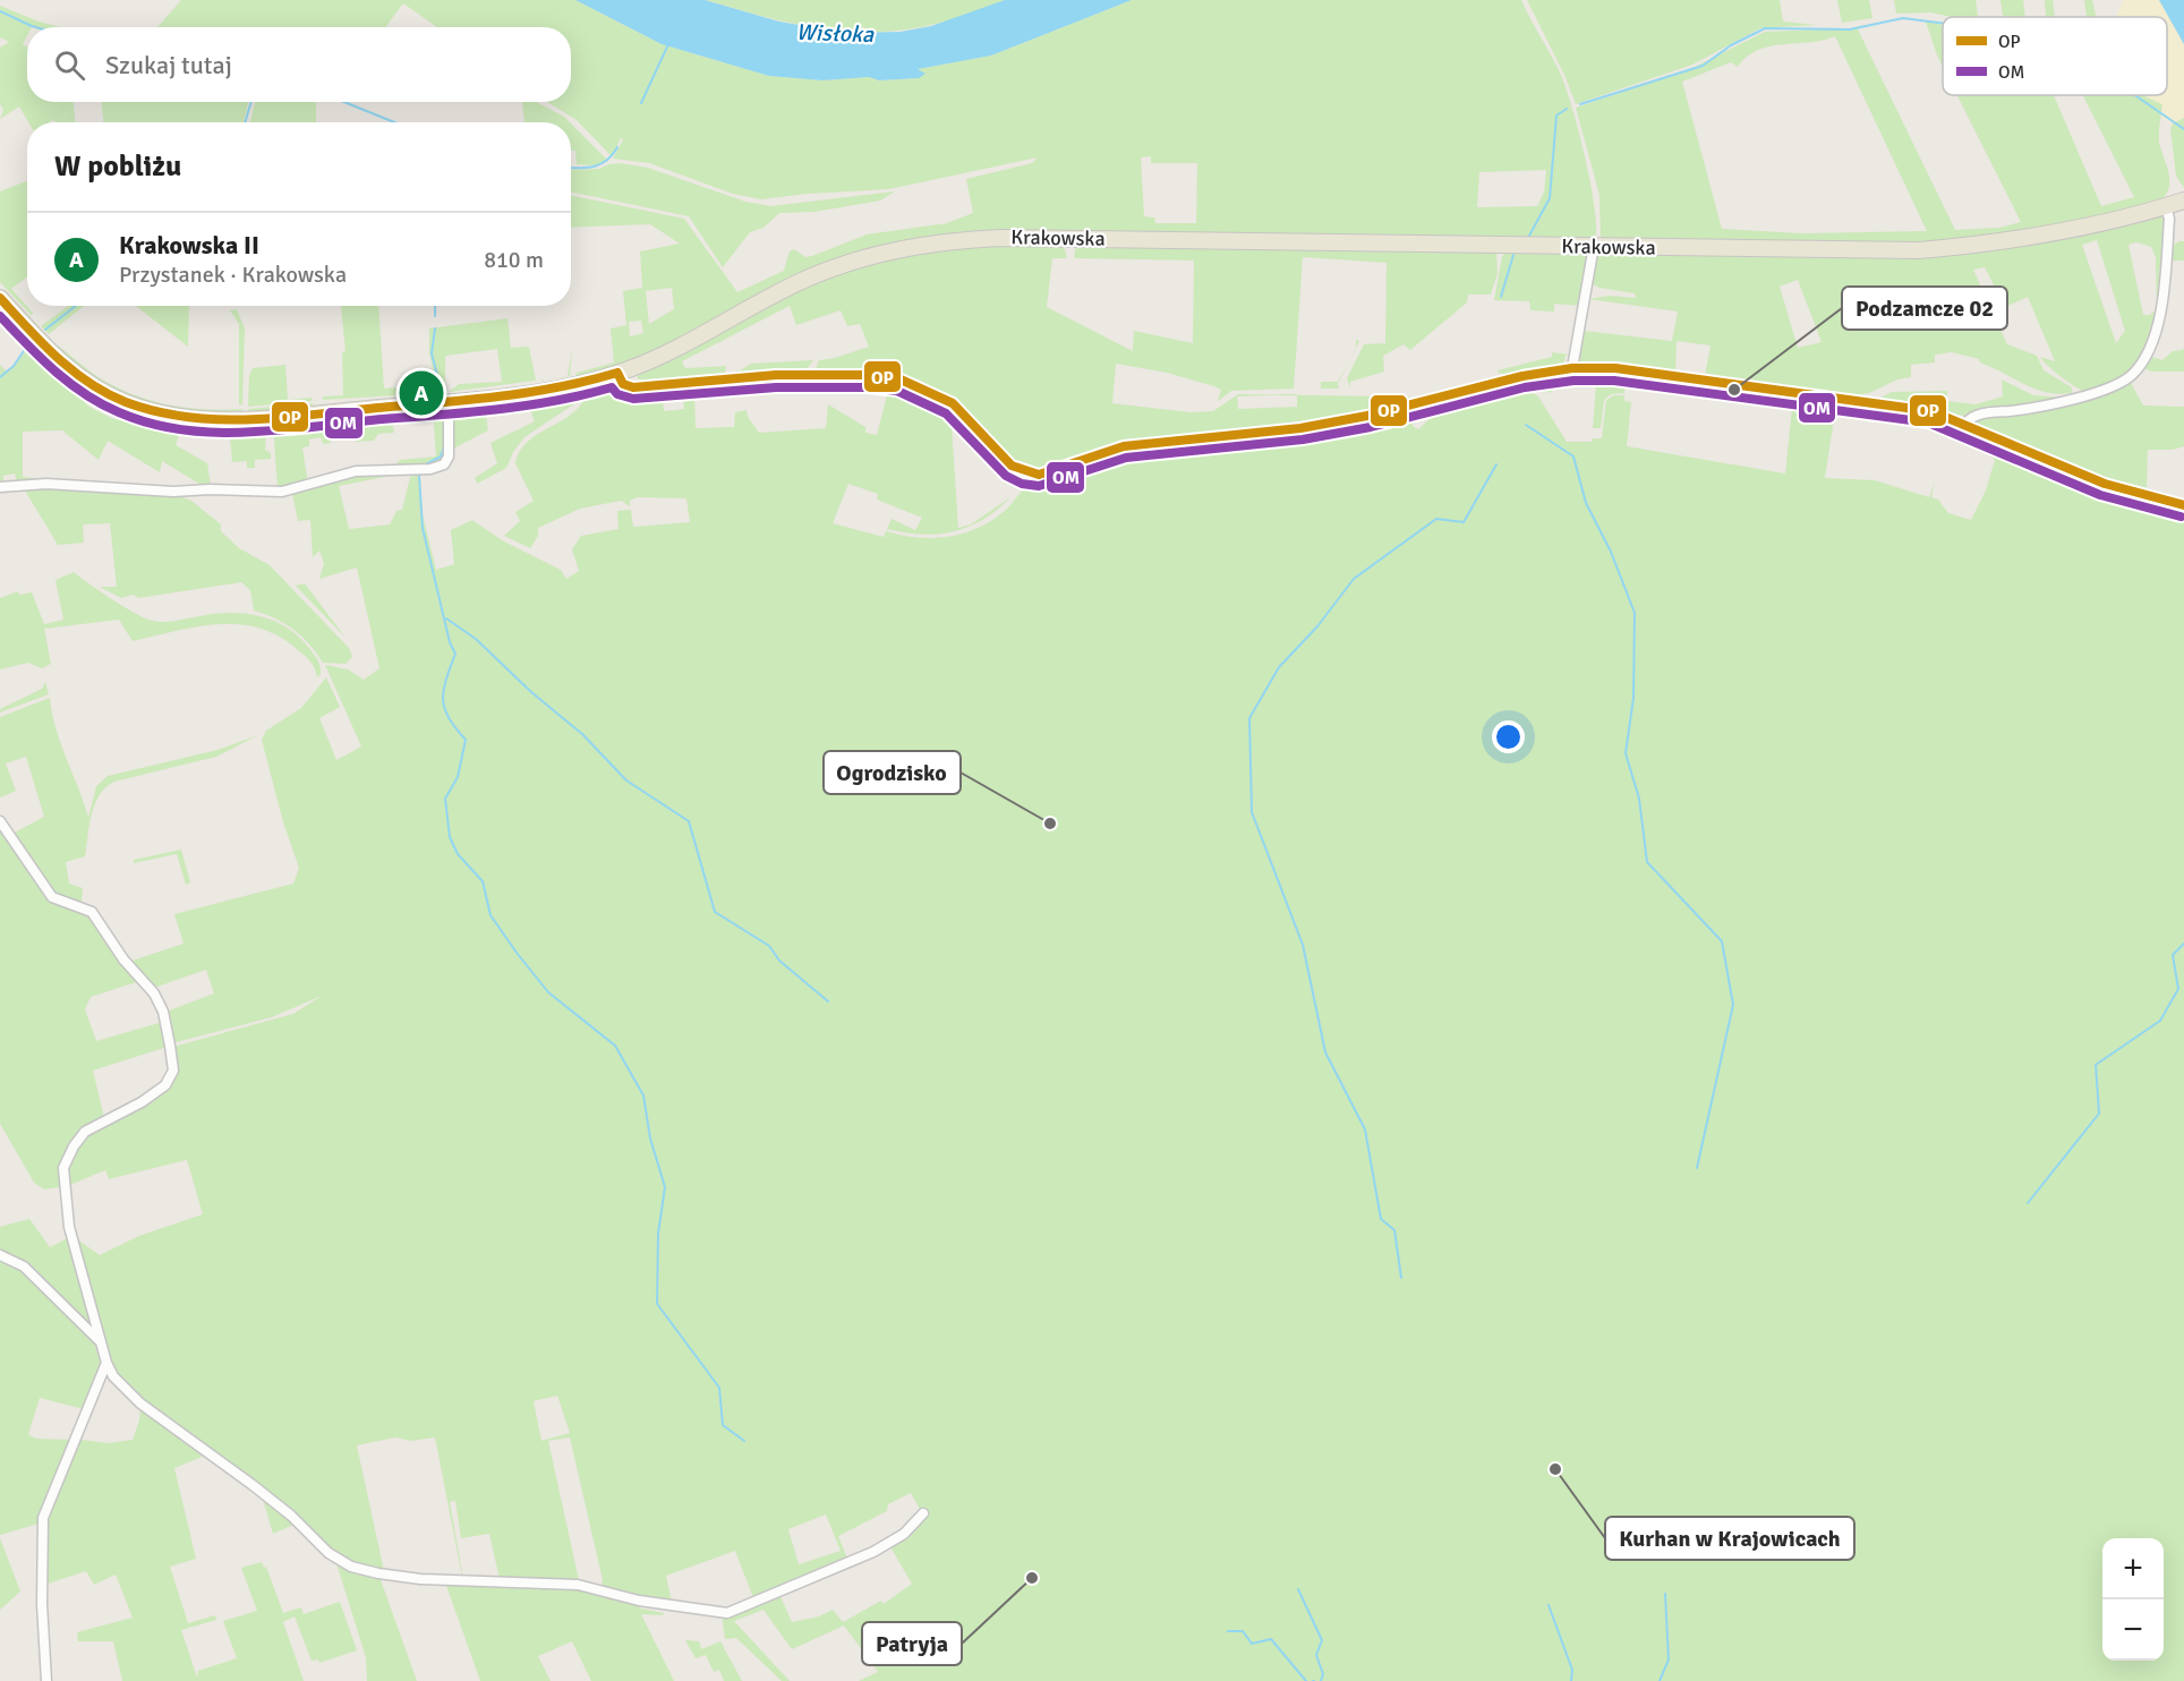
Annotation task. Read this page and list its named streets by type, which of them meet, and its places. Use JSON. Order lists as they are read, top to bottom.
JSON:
{
  "streets": {
    "main road": ["Krakowska"]
  },
  "water": ["Wisłoka"],
  "places": [
    "Podzamcze 02",
    "Ogrodzisko",
    "Kurhan w Krajowicach",
    "Patryja"
  ],
  "lines": ["transit line OP", "transit line OM"],
  "legend": ["OP", "OM"],
  "page": {
    "search": "Szukaj tutaj",
    "heading": "W pobliżu",
    "list": [
      {
        "mark": "A",
        "name": "Krakowska II",
        "note": "Przystanek · Krakowska",
        "value": "810 m"
      }
    ],
    "pins": "A",
    "map_buttons": ["+", "−"]
  }
}
